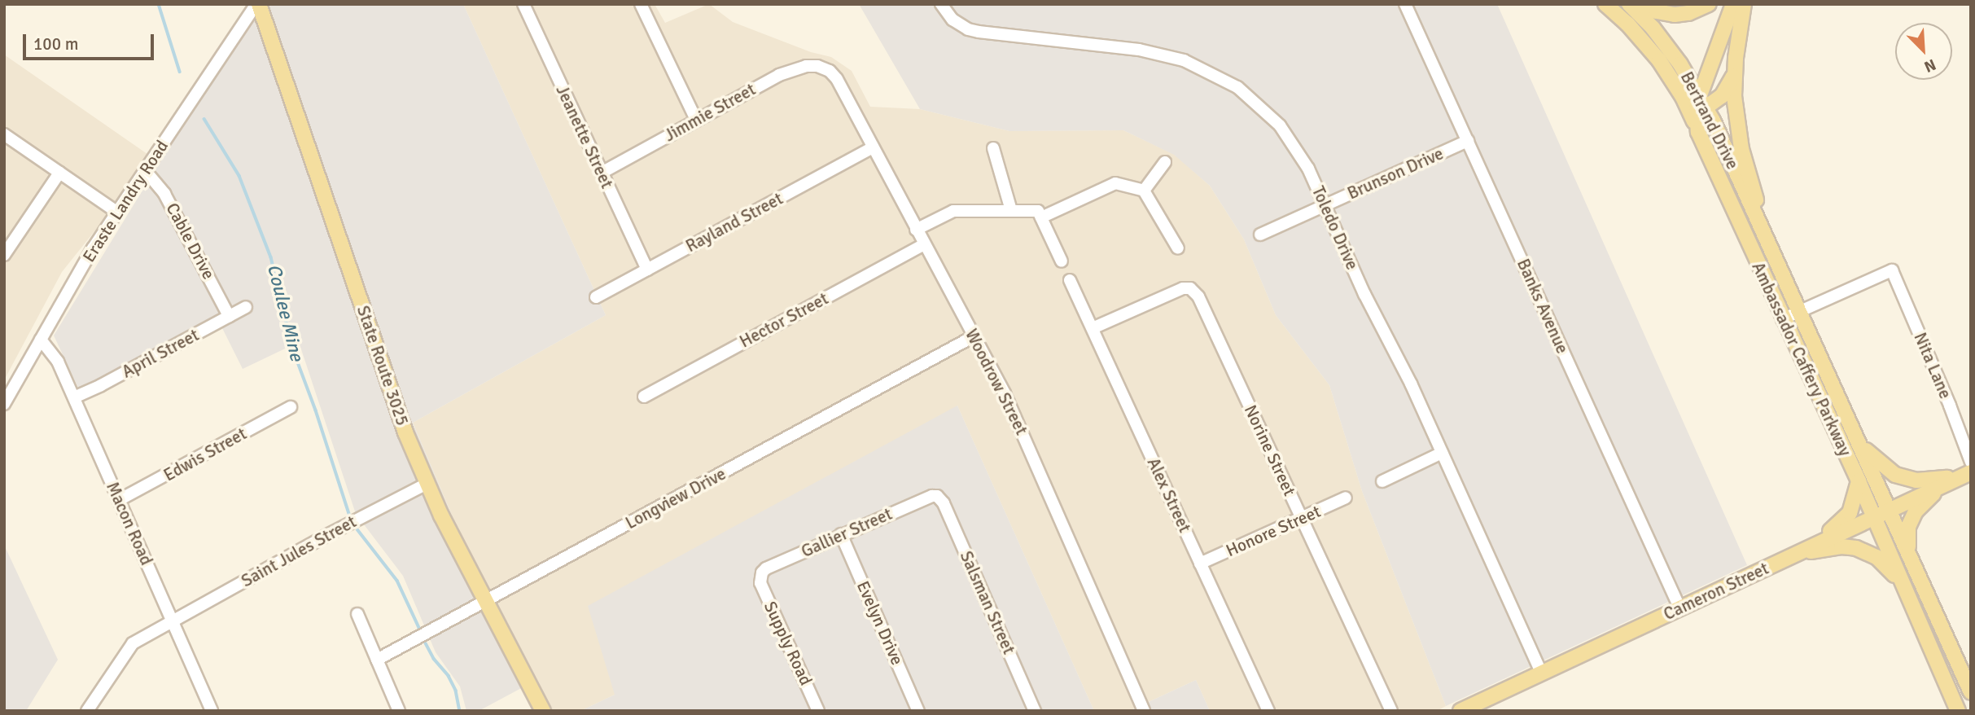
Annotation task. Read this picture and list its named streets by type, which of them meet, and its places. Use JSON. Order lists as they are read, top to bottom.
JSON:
{
  "streets": {
    "main road": [
      "Bertrand Drive",
      "Ambassador Caffery Parkway",
      "State Route 3025",
      "Cameron Street"
    ],
    "street": [
      "Jimmie Street",
      "Jeanette Street",
      "Brunson Drive",
      "Eraste Landry Road",
      "Rayland Street",
      "Toledo Drive",
      "Cable Drive",
      "Banks Avenue",
      "Hector Street",
      "April Street",
      "Nita Lane",
      "Woodrow Street",
      "Norine Street",
      "Edwis Street",
      "Alex Street",
      "Longview Drive",
      "Macon Road",
      "Honore Street",
      "Gallier Street",
      "Saint Jules Street",
      "Salsman Street",
      "Evelyn Drive",
      "Supply Road"
    ]
  },
  "crossings": [
    ["Jimmie Street", "Jeanette Street"],
    ["Jimmie Street", "Woodrow Street"],
    ["Bertrand Drive", "Ambassador Caffery Parkway"],
    ["Jeanette Street", "Rayland Street"],
    ["Brunson Drive", "Toledo Drive"],
    ["Brunson Drive", "Banks Avenue"],
    ["Eraste Landry Road", "Cable Drive"],
    ["Eraste Landry Road", "State Route 3025"],
    ["Eraste Landry Road", "Macon Road"],
    ["Rayland Street", "Woodrow Street"],
    ["Toledo Drive", "Cameron Street"],
    ["Cable Drive", "April Street"],
    ["Banks Avenue", "Cameron Street"],
    ["Hector Street", "Woodrow Street"],
    ["April Street", "Macon Road"],
    ["Ambassador Caffery Parkway", "Nita Lane"],
    ["Ambassador Caffery Parkway", "Cameron Street"],
    ["State Route 3025", "Longview Drive"],
    ["State Route 3025", "Saint Jules Street"],
    ["Woodrow Street", "Longview Drive"],
    ["Norine Street", "Alex Street"],
    ["Norine Street", "Honore Street"],
    ["Edwis Street", "Macon Road"],
    ["Alex Street", "Honore Street"],
    ["Macon Road", "Saint Jules Street"],
    ["Gallier Street", "Salsman Street"],
    ["Gallier Street", "Evelyn Drive"],
    ["Gallier Street", "Supply Road"]
  ],
  "water": ["Coulee Mine"],
  "scale_bar": "100 m",
  "north": "bottom right"
}
